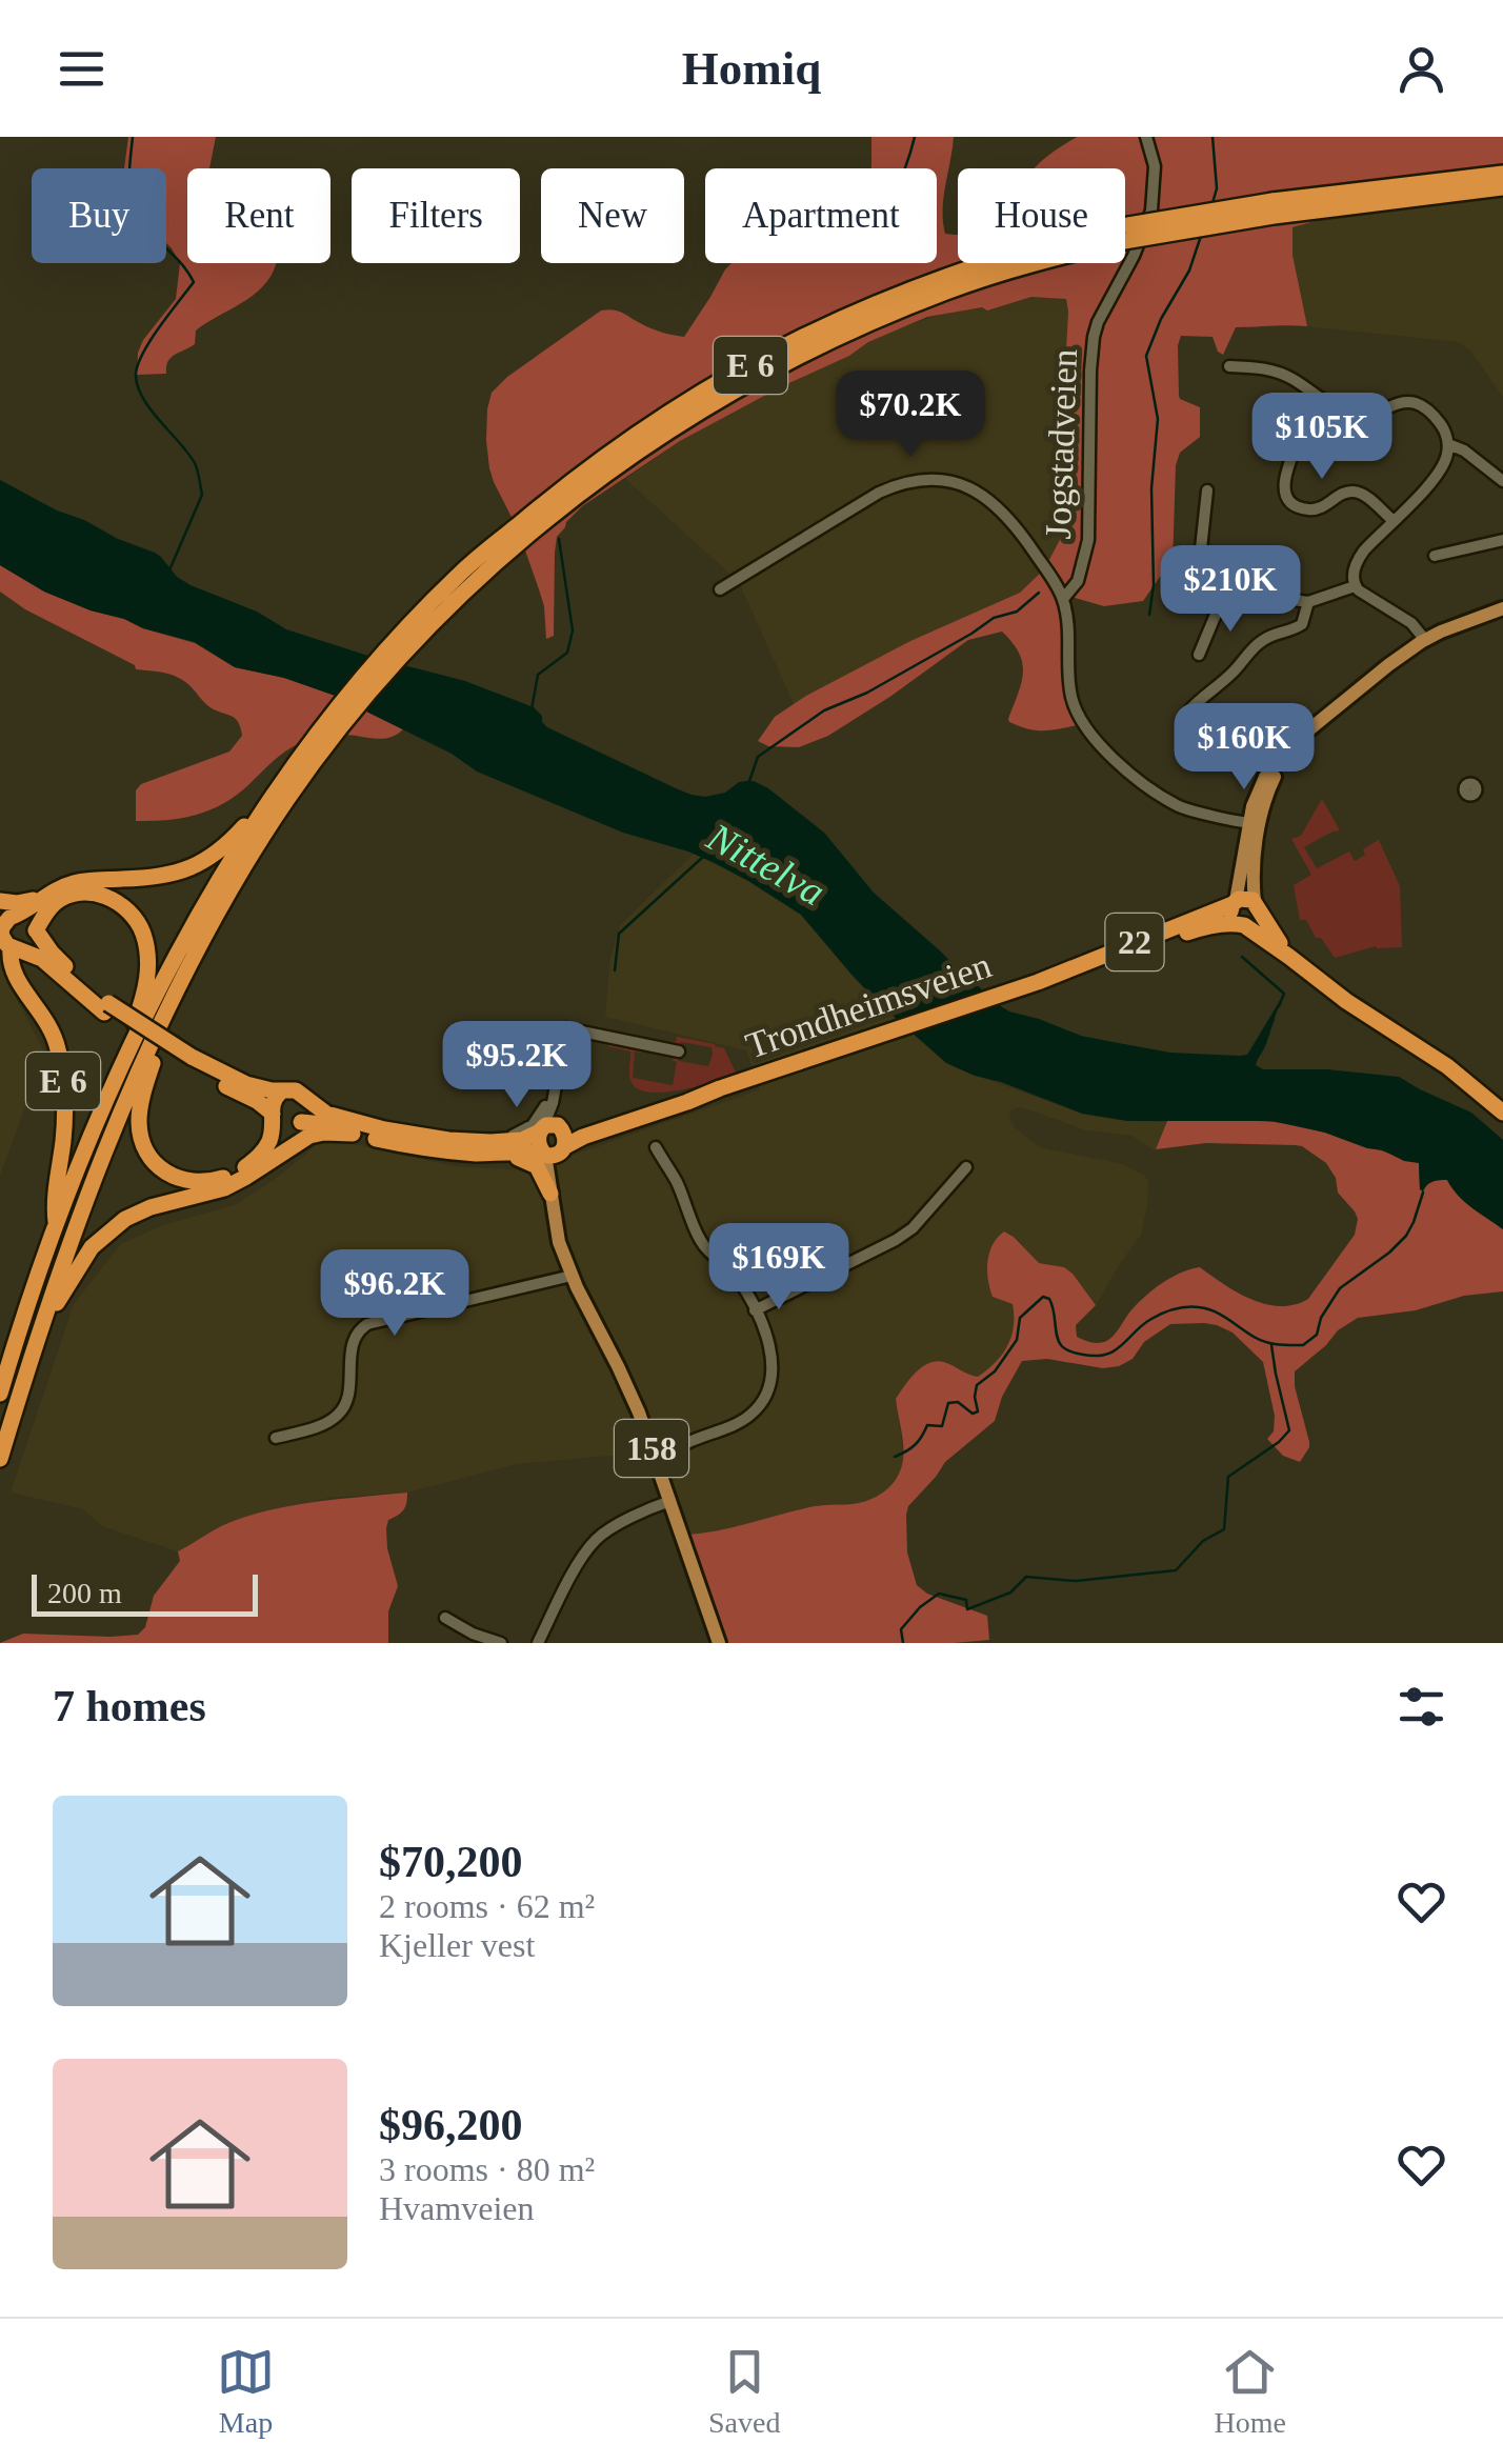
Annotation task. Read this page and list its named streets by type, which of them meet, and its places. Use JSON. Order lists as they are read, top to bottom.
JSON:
{
  "streets": {
    "highway": ["E 6", "22", "Trondheimsveien"],
    "main road": ["158"],
    "street": ["Jogstadveien"]
  },
  "crossings": [
    ["E 6", "22"],
    ["22", "Trondheimsveien"],
    ["22", "158"],
    ["Trondheimsveien", "158"]
  ],
  "water": ["Nittelva"],
  "scale_bar": "200 m",
  "page": {
    "header": "Homiq",
    "chip": [
      "Buy",
      "Rent",
      "Filters",
      "New",
      "Apartment",
      "House"
    ],
    "price": [
      "$70.2K",
      "$105K",
      "$210K",
      "$160K",
      "$95.2K",
      "$169K",
      "$96.2K"
    ],
    "scale": "200 m",
    "heading": "7 homes",
    "list": [
      {
        "name": "$70,200",
        "note": "2 rooms · 62 m² · Kjeller vest"
      },
      {
        "name": "$96,200",
        "note": "3 rooms · 80 m² · Hvamveien"
      }
    ],
    "tabs": ["Map", "Saved", "Home"]
  }
}
